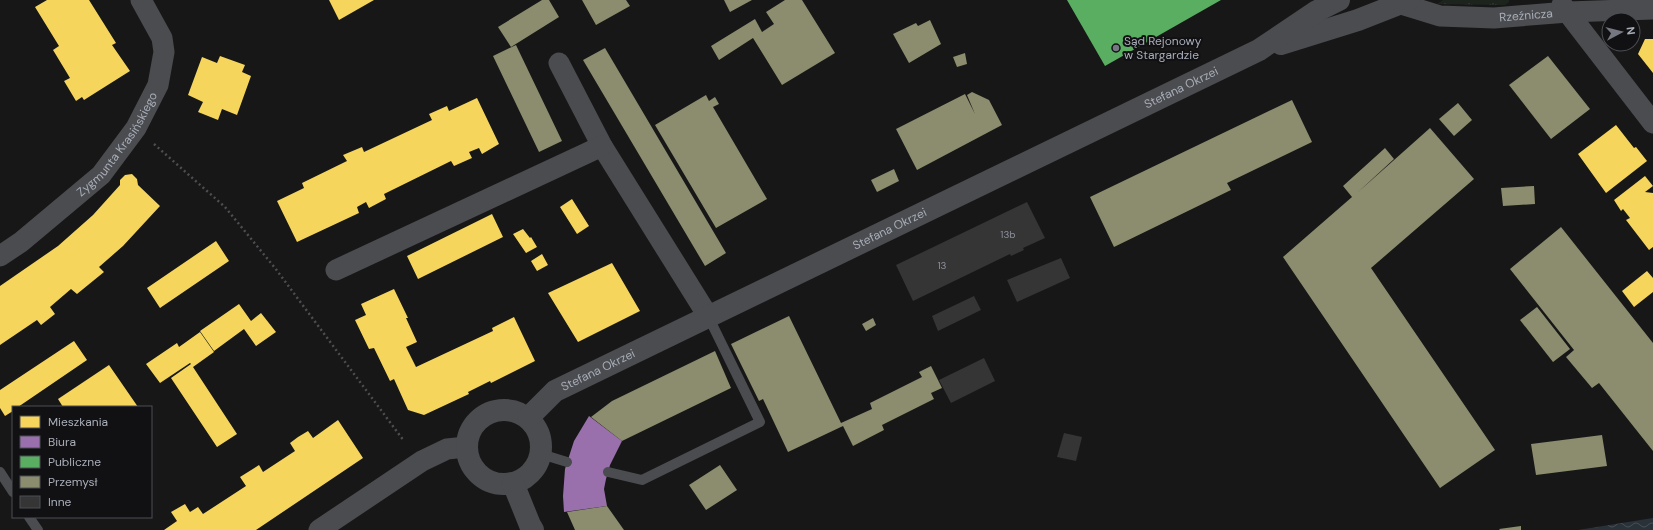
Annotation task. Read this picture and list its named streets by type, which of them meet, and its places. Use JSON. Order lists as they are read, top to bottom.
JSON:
{
  "streets": {
    "street": ["Rzeźnicza", "Stefana Okrzei", "Zygmunta Krasińskiego"]
  },
  "crossings": [
    ["Rzeźnicza", "Stefana Okrzei"]
  ],
  "places": ["Sąd Rejonowy w Stargardzie"],
  "house_numbers": ["13b", "13"],
  "legend": [
    "Mieszkania",
    "Biura",
    "Publiczne",
    "Przemysł",
    "Inne"
  ],
  "north": "right"
}
